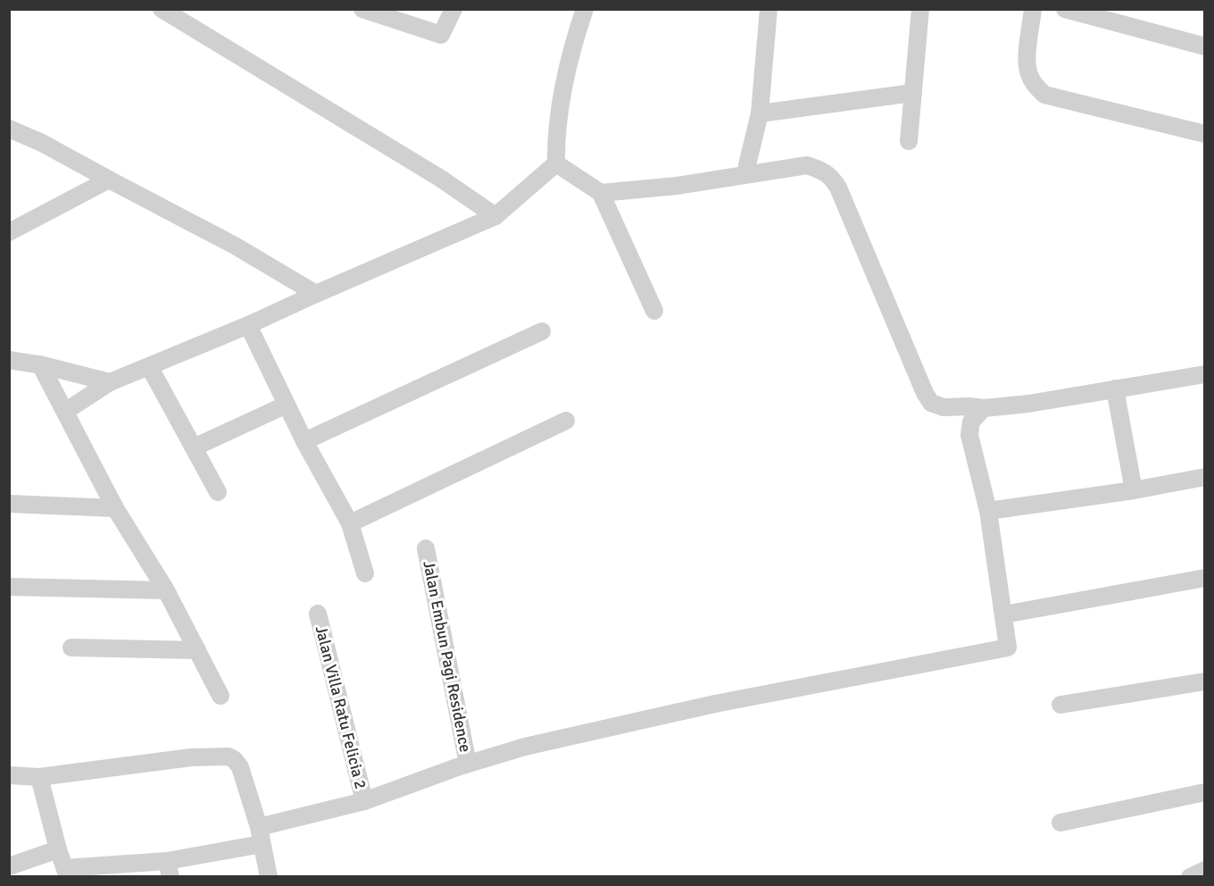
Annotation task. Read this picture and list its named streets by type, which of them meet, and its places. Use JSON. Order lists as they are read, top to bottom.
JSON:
{
  "streets": {
    "street": ["Jalan Embun Pagi Residence", "Jalan Villa Ratu Felicia 2"]
  }
}
